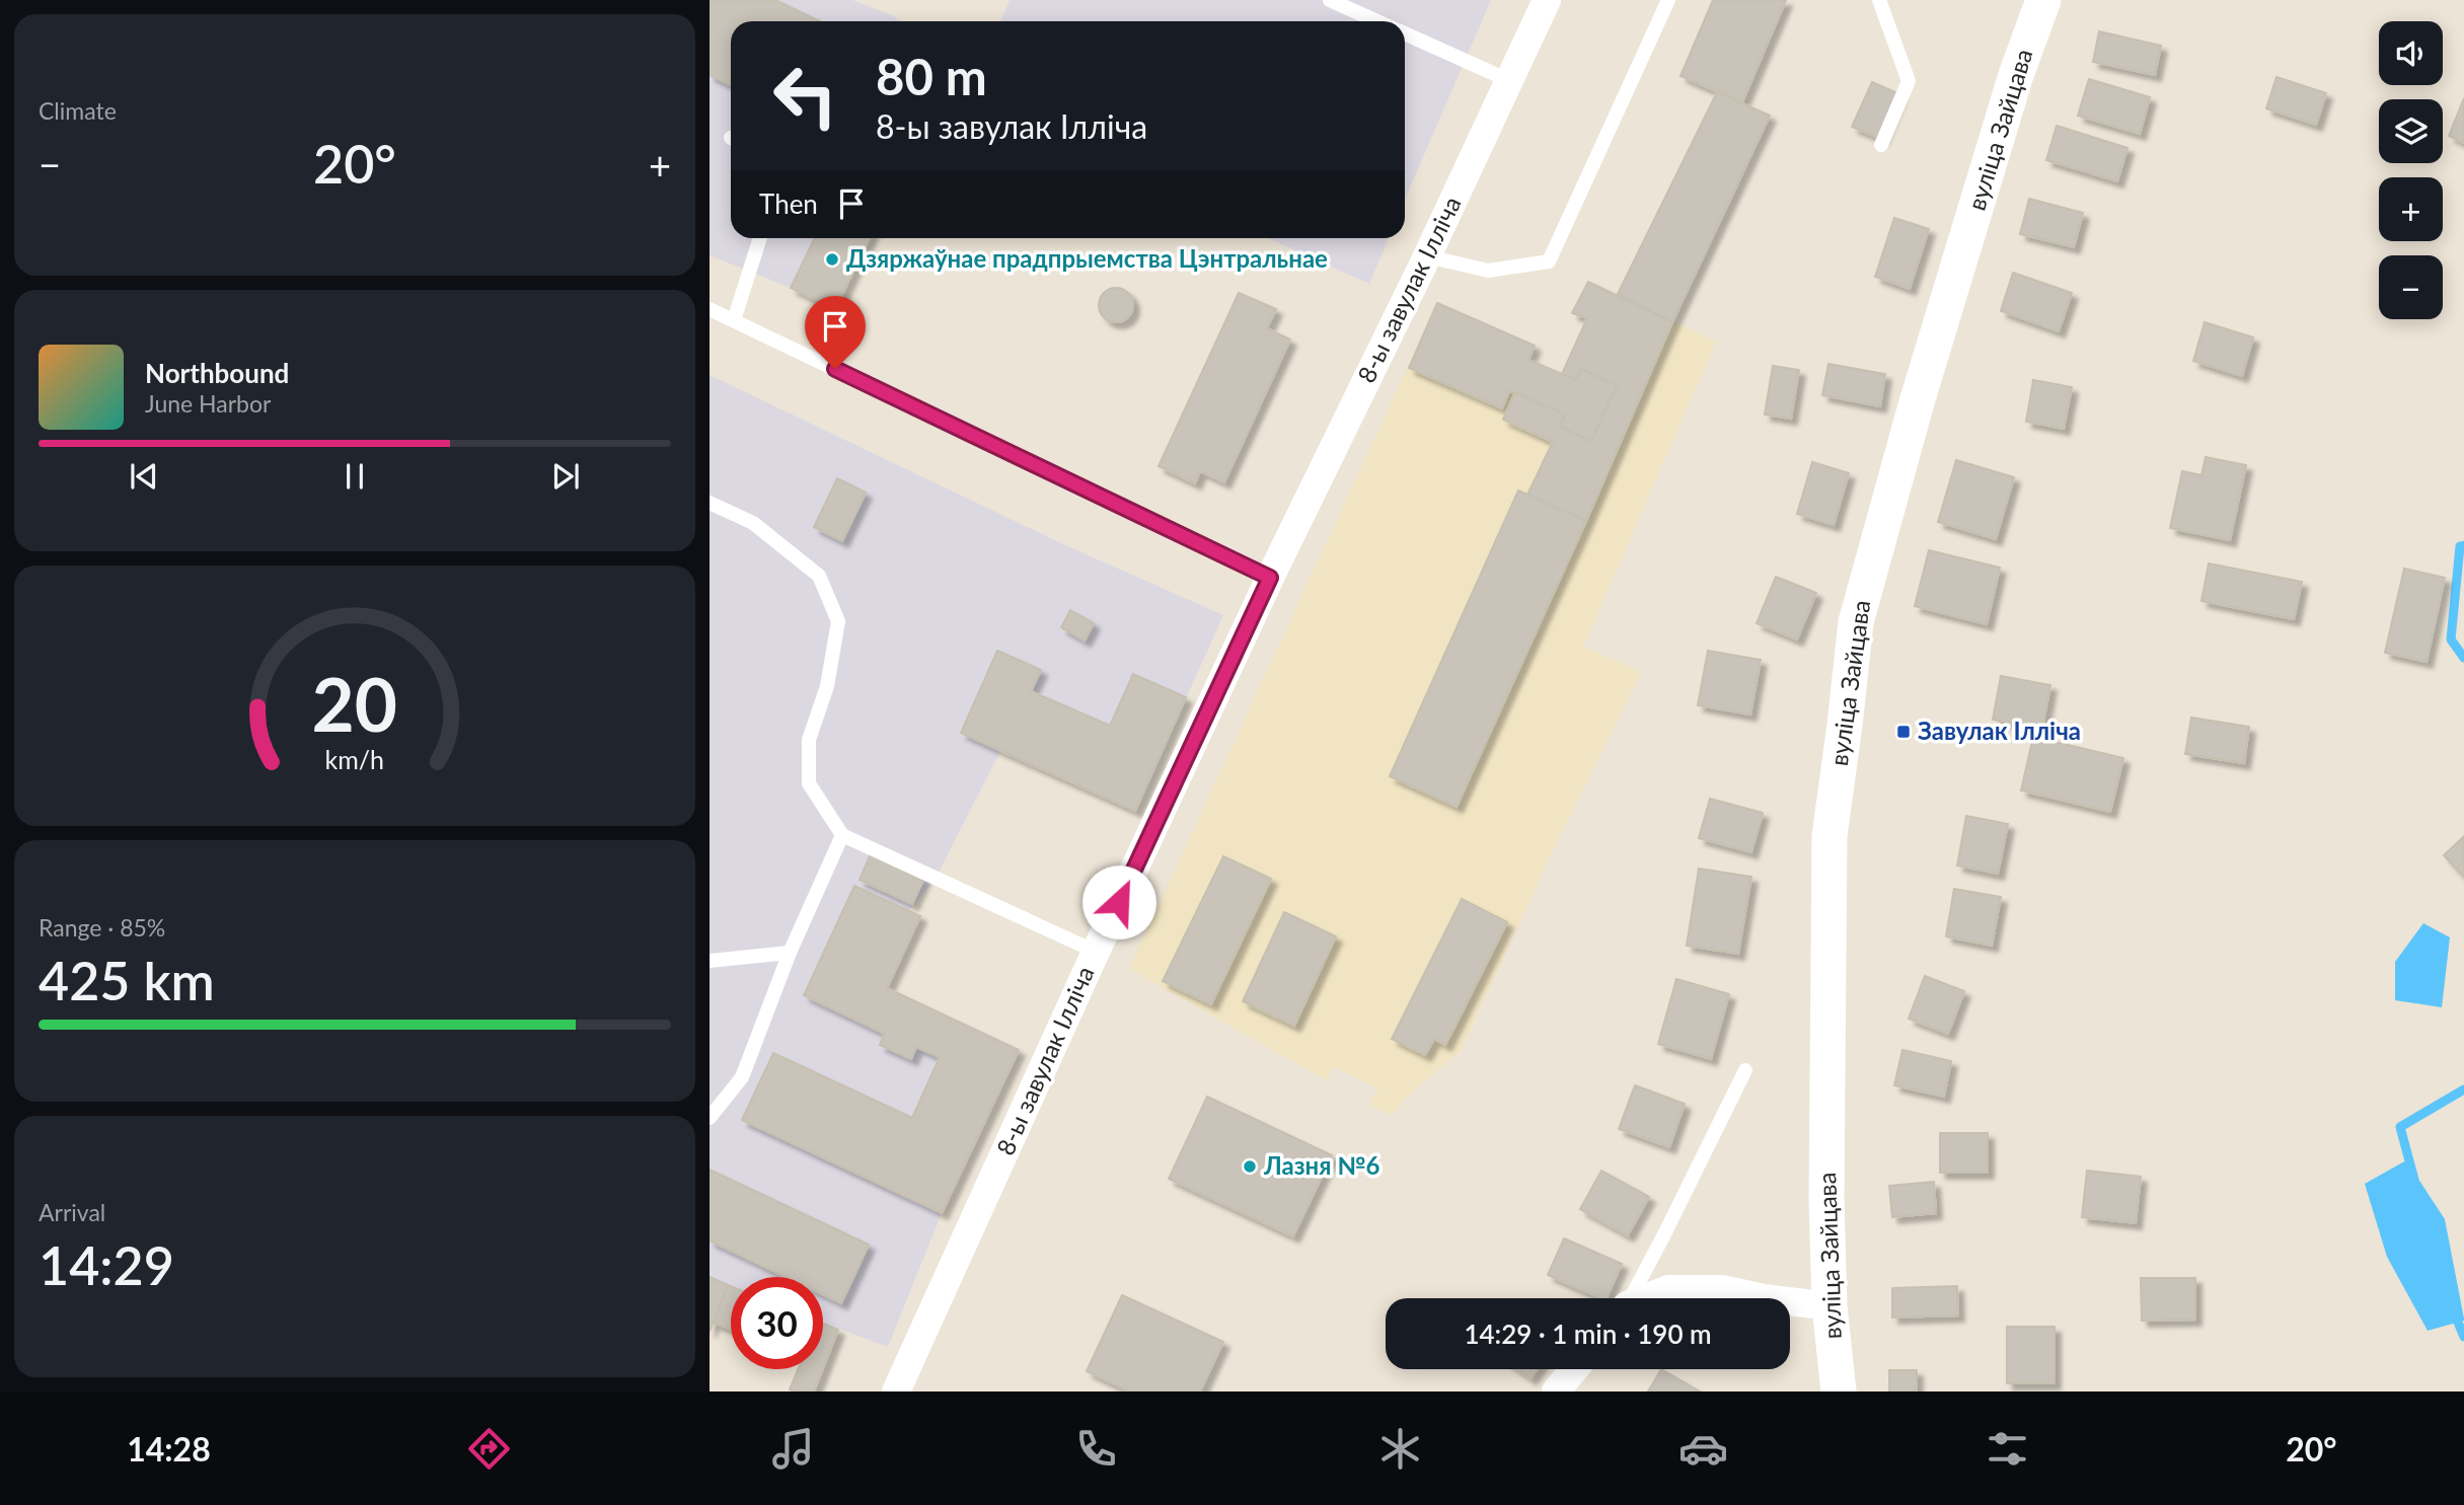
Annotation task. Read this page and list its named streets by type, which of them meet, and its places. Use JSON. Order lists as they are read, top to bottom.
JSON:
{
  "streets": {
    "street": ["вуліца Зайцава", "8-ы завулак Ілліча"]
  },
  "places": {
    "other": ["Дзяржаўнае прадпрыемства Цэнтральнае", "Лазня №6"],
    "transit": ["Завулак Ілліча"]
  },
  "page": {
    "tile": [
      "Climate",
      ["Range · 85%", "425 km"],
      ["Arrival", "14:29"]
    ],
    "map_buttons": ["+", "−"],
    "turn": ["80 m", "8-ы завулак Ілліча"],
    "heat": ["−", "20°", "+"],
    "then": "Then",
    "song": ["Northbound", "June Harbor"],
    "limit": "30",
    "trip": "14:29 · 1 min · 190 m",
    "tabs": ["14:28", "20°"],
    "gauge": ["20", "km/h"]
  }
}
